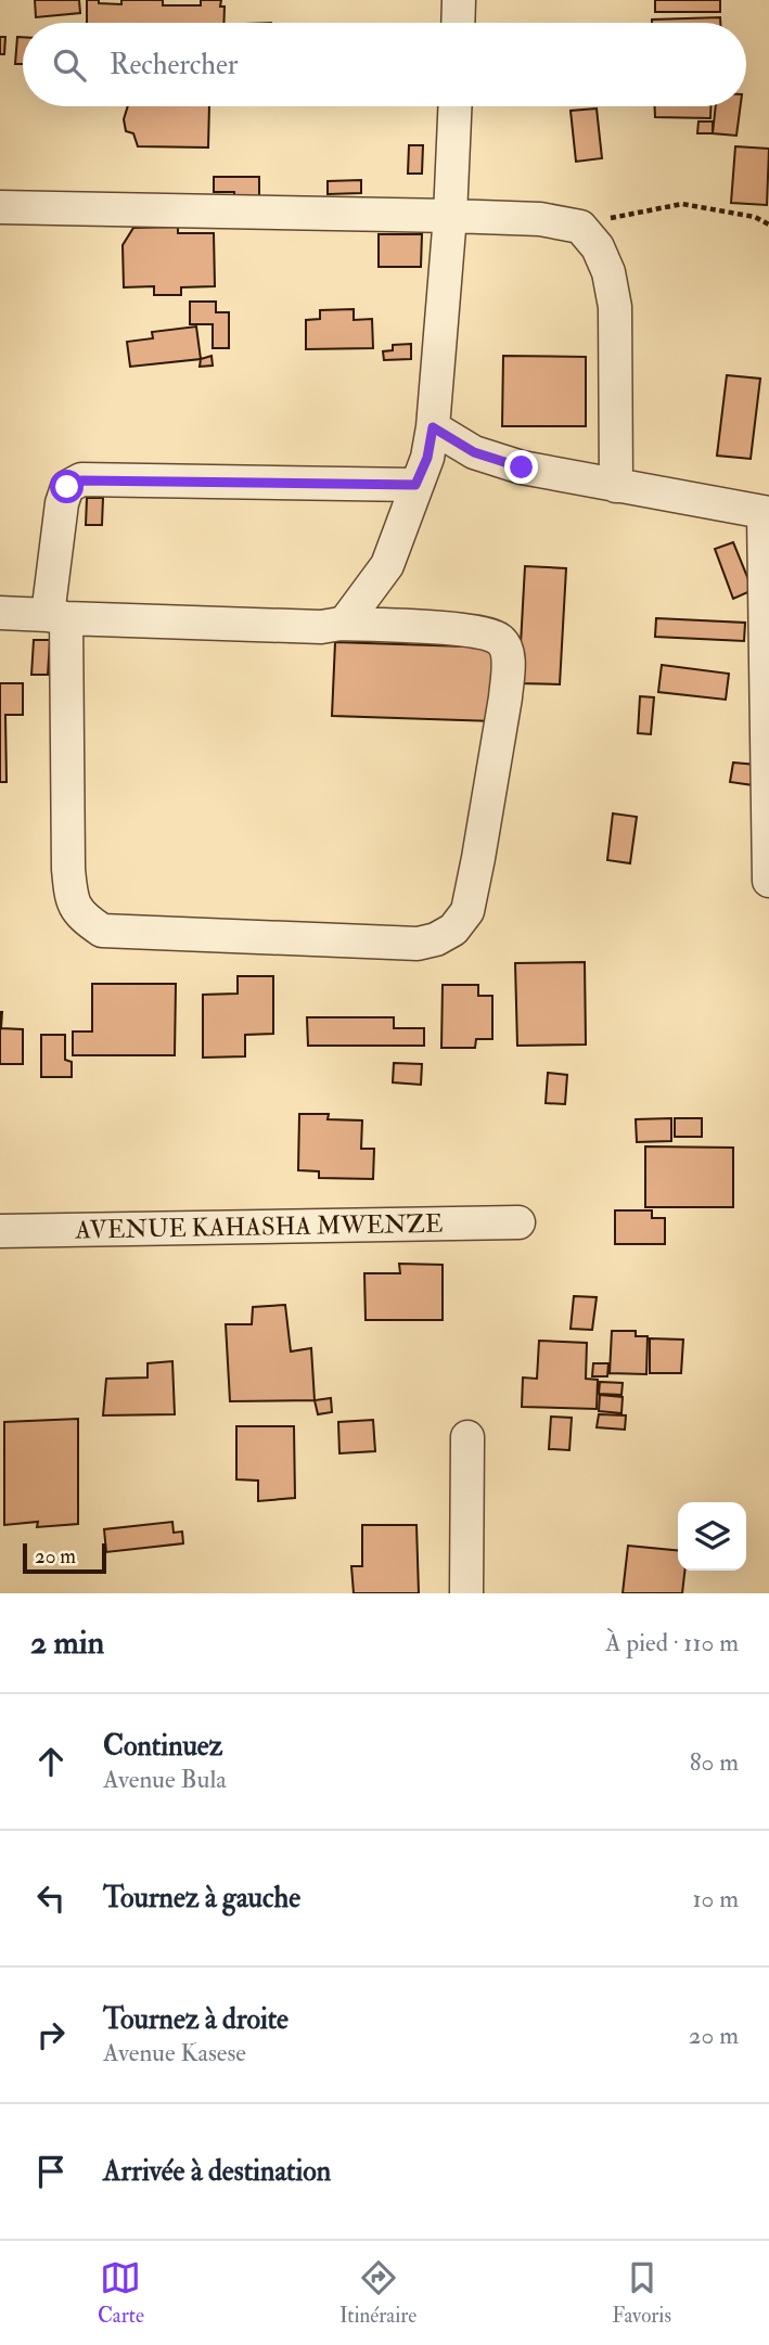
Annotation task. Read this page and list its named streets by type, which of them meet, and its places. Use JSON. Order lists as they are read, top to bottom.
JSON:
{
  "streets": {
    "street": ["AVENUE KAHASHA MWENZE"]
  },
  "scale_bar": "20 m",
  "page": {
    "search": "Rechercher",
    "scale": "20 m",
    "heading": ["2 min", "À pied · 110 m"],
    "list": [
      ["Continuez", "Avenue Bula", "80 m"],
      ["Tournez à gauche", "10 m"],
      ["Tournez à droite", "Avenue Kasese", "20 m"],
      "Arrivée à destination"
    ],
    "nav": ["Carte", "Itinéraire", "Favoris"]
  }
}
